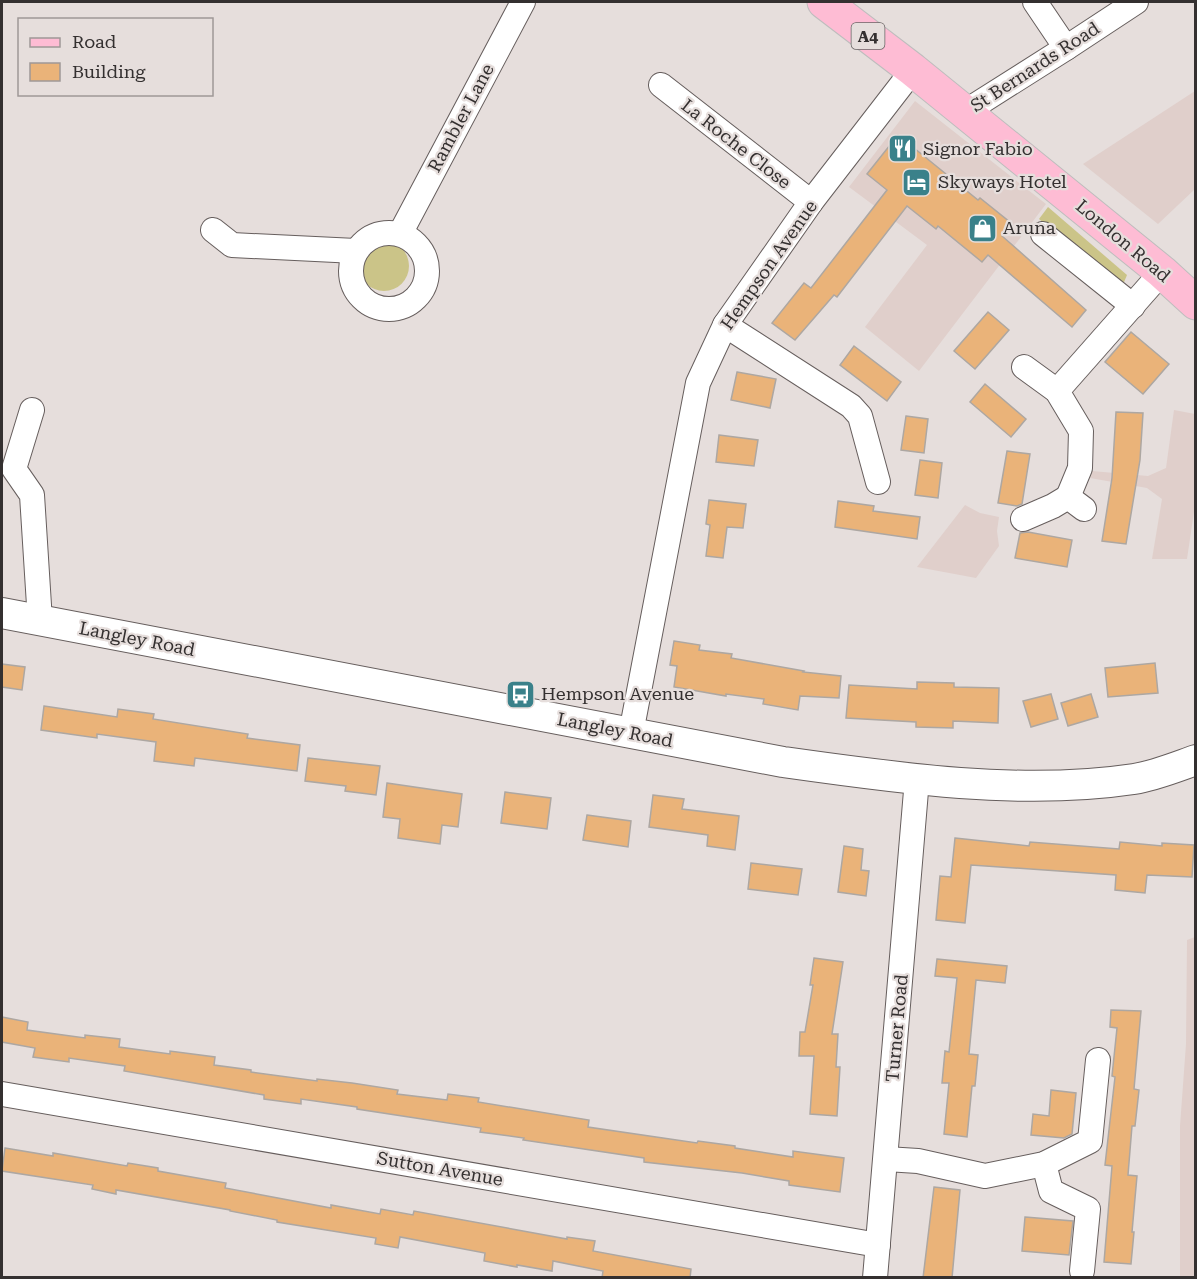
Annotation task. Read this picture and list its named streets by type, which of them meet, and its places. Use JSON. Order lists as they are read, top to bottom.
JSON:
{
  "streets": {
    "main road": ["A4", "London Road"],
    "street": [
      "St Bernards Road",
      "Rambler Lane",
      "La Roche Close",
      "Hempson Avenue",
      "Langley Road",
      "Turner Road",
      "Sutton Avenue"
    ]
  },
  "crossings": [
    ["St Bernards Road", "London Road"],
    ["La Roche Close", "Hempson Avenue"],
    ["London Road", "Hempson Avenue"],
    ["Hempson Avenue", "Langley Road"],
    ["Langley Road", "Turner Road"],
    ["Turner Road", "Sutton Avenue"]
  ],
  "places": {
    "restaurant": ["Signor Fabio"],
    "hotel": ["Skyways Hotel"],
    "shop": ["Aruna"],
    "bus stop": ["Hempson Avenue"]
  },
  "legend": ["Road", "Building"]
}
